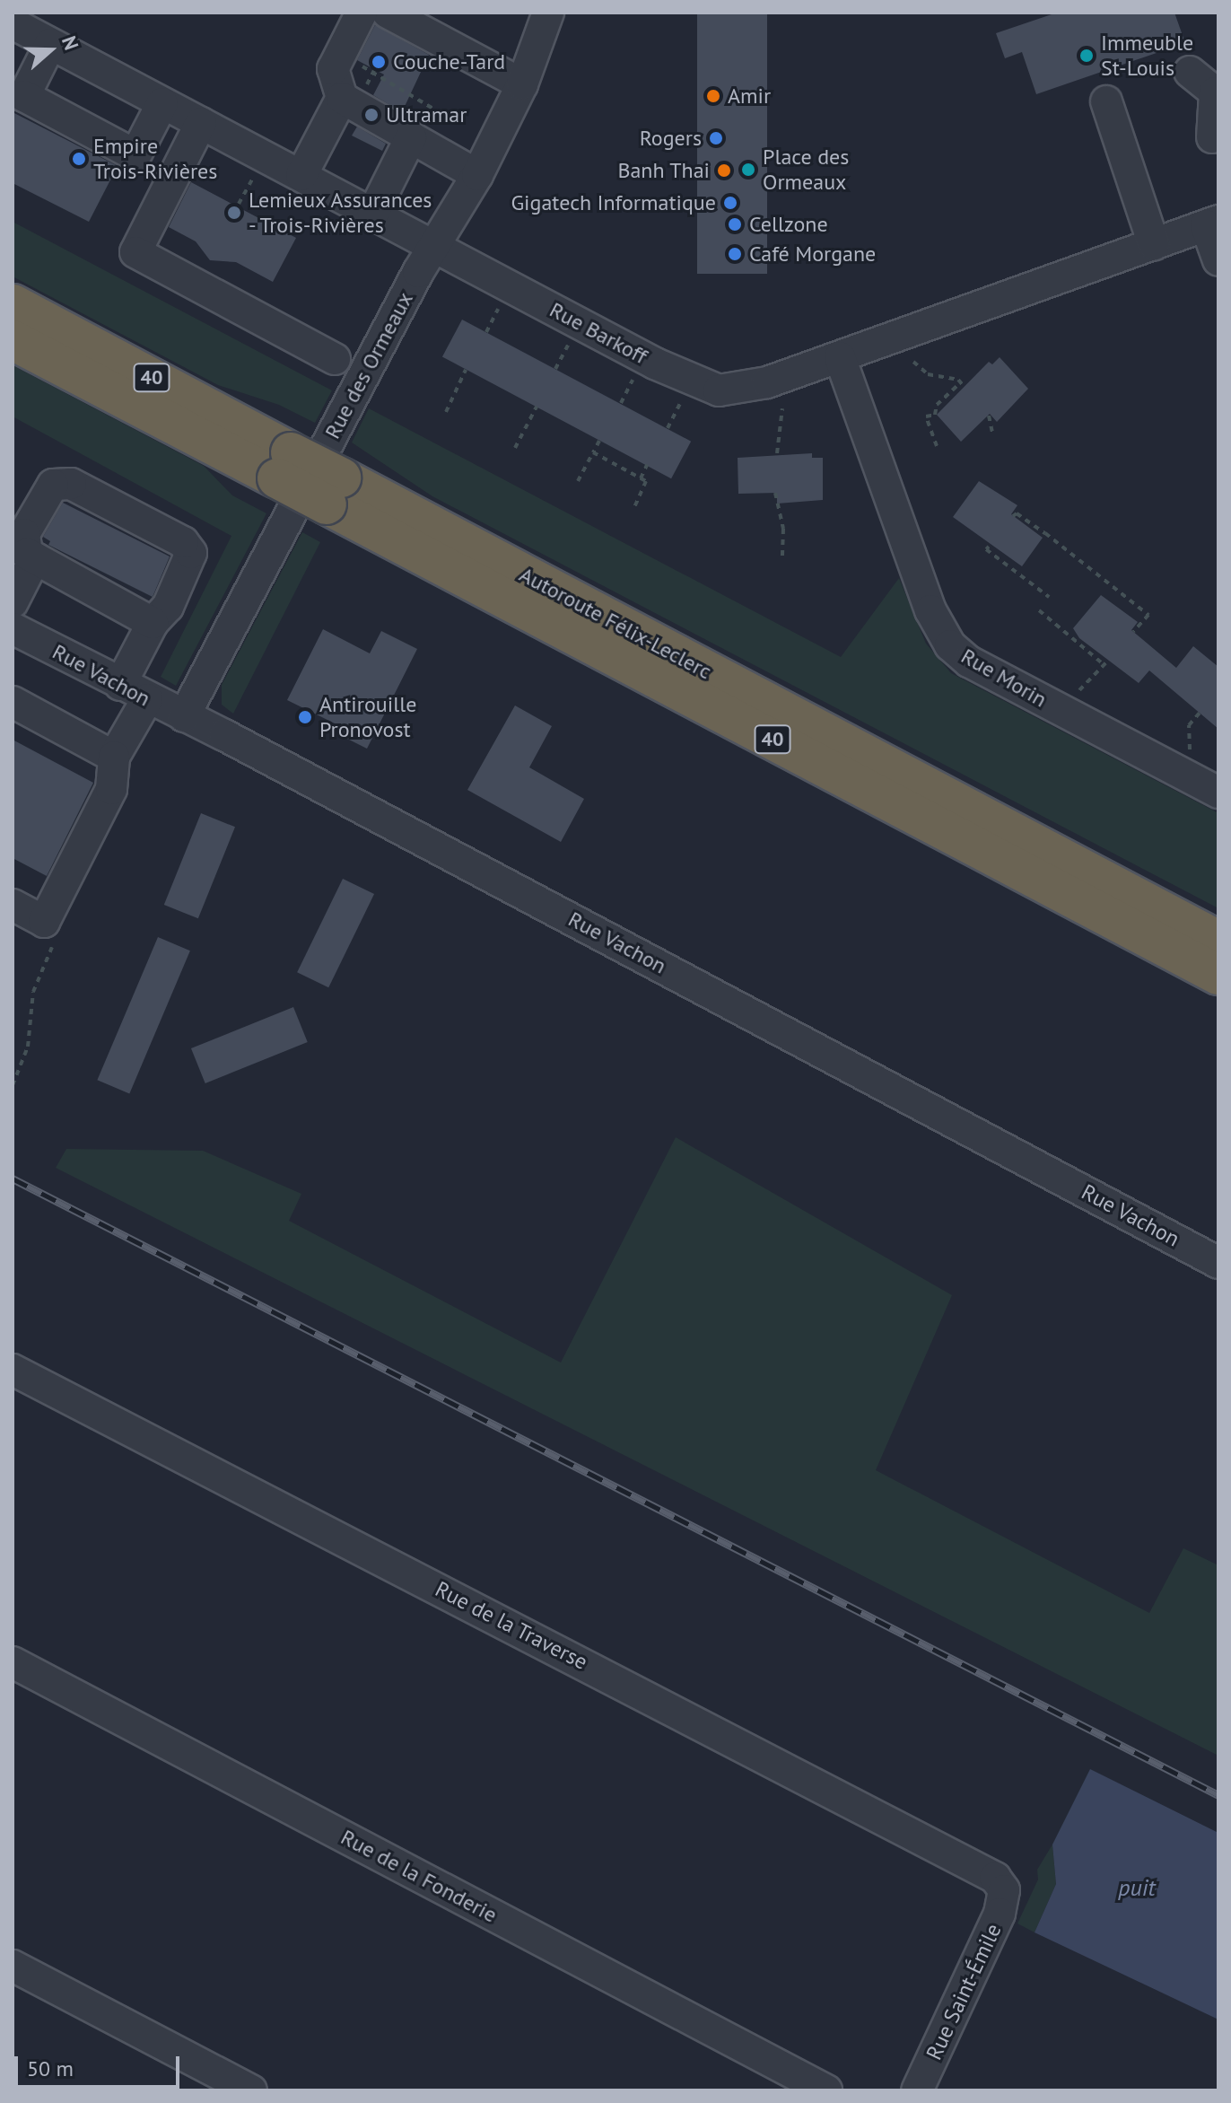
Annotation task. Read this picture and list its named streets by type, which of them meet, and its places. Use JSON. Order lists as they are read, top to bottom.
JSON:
{
  "streets": {
    "highway": ["40", "Autoroute Félix-Leclerc"],
    "street": [
      "Rue Barkoff",
      "Rue des Ormeaux",
      "Rue Vachon",
      "Rue Morin",
      "Rue de la Traverse",
      "Rue de la Fonderie",
      "Rue Saint-Émile"
    ]
  },
  "crossings": [
    ["Rue Barkoff", "Rue des Ormeaux"],
    ["Rue Barkoff", "Rue Morin"],
    ["Rue des Ormeaux", "Rue Vachon"],
    ["Rue de la Traverse", "Rue Saint-Émile"]
  ],
  "water": ["puit"],
  "places": [
    "Immeuble St-Louis",
    "Couche-Tard",
    "Amir",
    "Ultramar",
    "Rogers",
    "Empire Trois-Rivières",
    "Place des Ormeaux",
    "Banh Thai",
    "Gigatech Informatique",
    "Lemieux Assurances - Trois-Rivières",
    "Cellzone",
    "Café Morgane",
    "Antirouille Pronovost"
  ],
  "scale_bar": "50 m",
  "north": "right"
}
